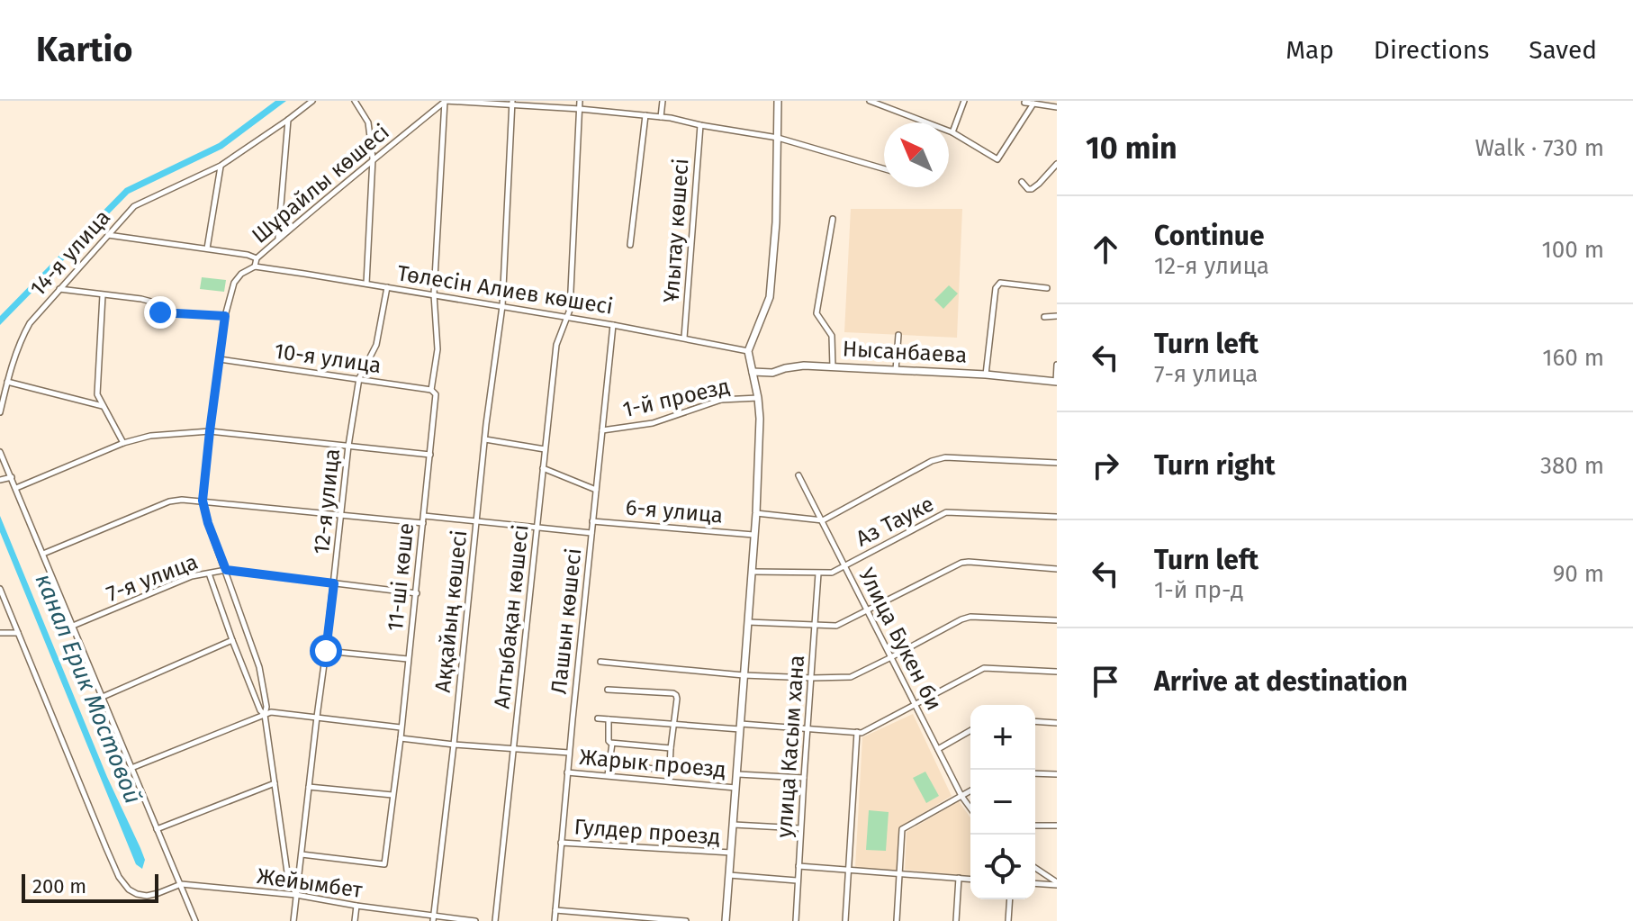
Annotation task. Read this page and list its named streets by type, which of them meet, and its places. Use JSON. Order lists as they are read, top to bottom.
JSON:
{
  "streets": {
    "street": [
      "Шұрайлы көшесі",
      "Ұлытау көшесi",
      "14-я улица",
      "Төлесін Алиев көшесі",
      "Нысанбаева",
      "10-я улица",
      "1-й проезд",
      "12-я улица",
      "6-я улица",
      "Аз Тауке",
      "11-ші көше",
      "7-я улица",
      "Аққайың көшесі",
      "Алтыбақан көшесі",
      "Лашын көшесі",
      "Улица Букен би",
      "улица Касым хана",
      "Жарык проезд",
      "Гулдер проезд",
      "Жейымбет"
    ]
  },
  "crossings": [
    ["Шұрайлы көшесі", "Төлесін Алиев көшесі"],
    ["Шұрайлы көшесі", "11-ші көше"],
    ["Ұлытау көшесi", "Төлесін Алиев көшесі"],
    ["Төлесін Алиев көшесі", "12-я улица"],
    ["Төлесін Алиев көшесі", "11-ші көше"],
    ["Төлесін Алиев көшесі", "Аққайың көшесі"],
    ["Төлесін Алиев көшесі", "Алтыбақан көшесі"],
    ["Төлесін Алиев көшесі", "Лашын көшесі"],
    ["10-я улица", "12-я улица"],
    ["10-я улица", "11-ші көше"],
    ["1-й проезд", "Лашын көшесі"],
    ["12-я улица", "11-ші көше"],
    ["12-я улица", "7-я улица"],
    ["12-я улица", "Жейымбет"],
    ["6-я улица", "Лашын көшесі"],
    ["Аз Тауке", "Улица Букен би"],
    ["Аз Тауке", "улица Касым хана"],
    ["11-ші көше", "7-я улица"],
    ["Аққайың көшесі", "Жейымбет"],
    ["Лашын көшесі", "Жарык проезд"],
    ["Лашын көшесі", "Гулдер проезд"],
    ["улица Касым хана", "Жарык проезд"],
    ["улица Касым хана", "Гулдер проезд"]
  ],
  "water": ["канал Ерик Мостовой"],
  "scale_bar": "200 m",
  "north": "top left",
  "page": {
    "header": "Kartio",
    "nav": ["Map", "Directions", "Saved"],
    "heading": ["10 min", "Walk · 730 m"],
    "list": [
      ["Continue", "12-я улица", "100 m"],
      ["Turn left", "7-я улица", "160 m"],
      ["Turn right", "380 m"],
      ["Turn left", "1-й пр-д", "90 m"],
      "Arrive at destination"
    ],
    "map_buttons": ["+", "−"],
    "scale": "200 m"
  }
}
